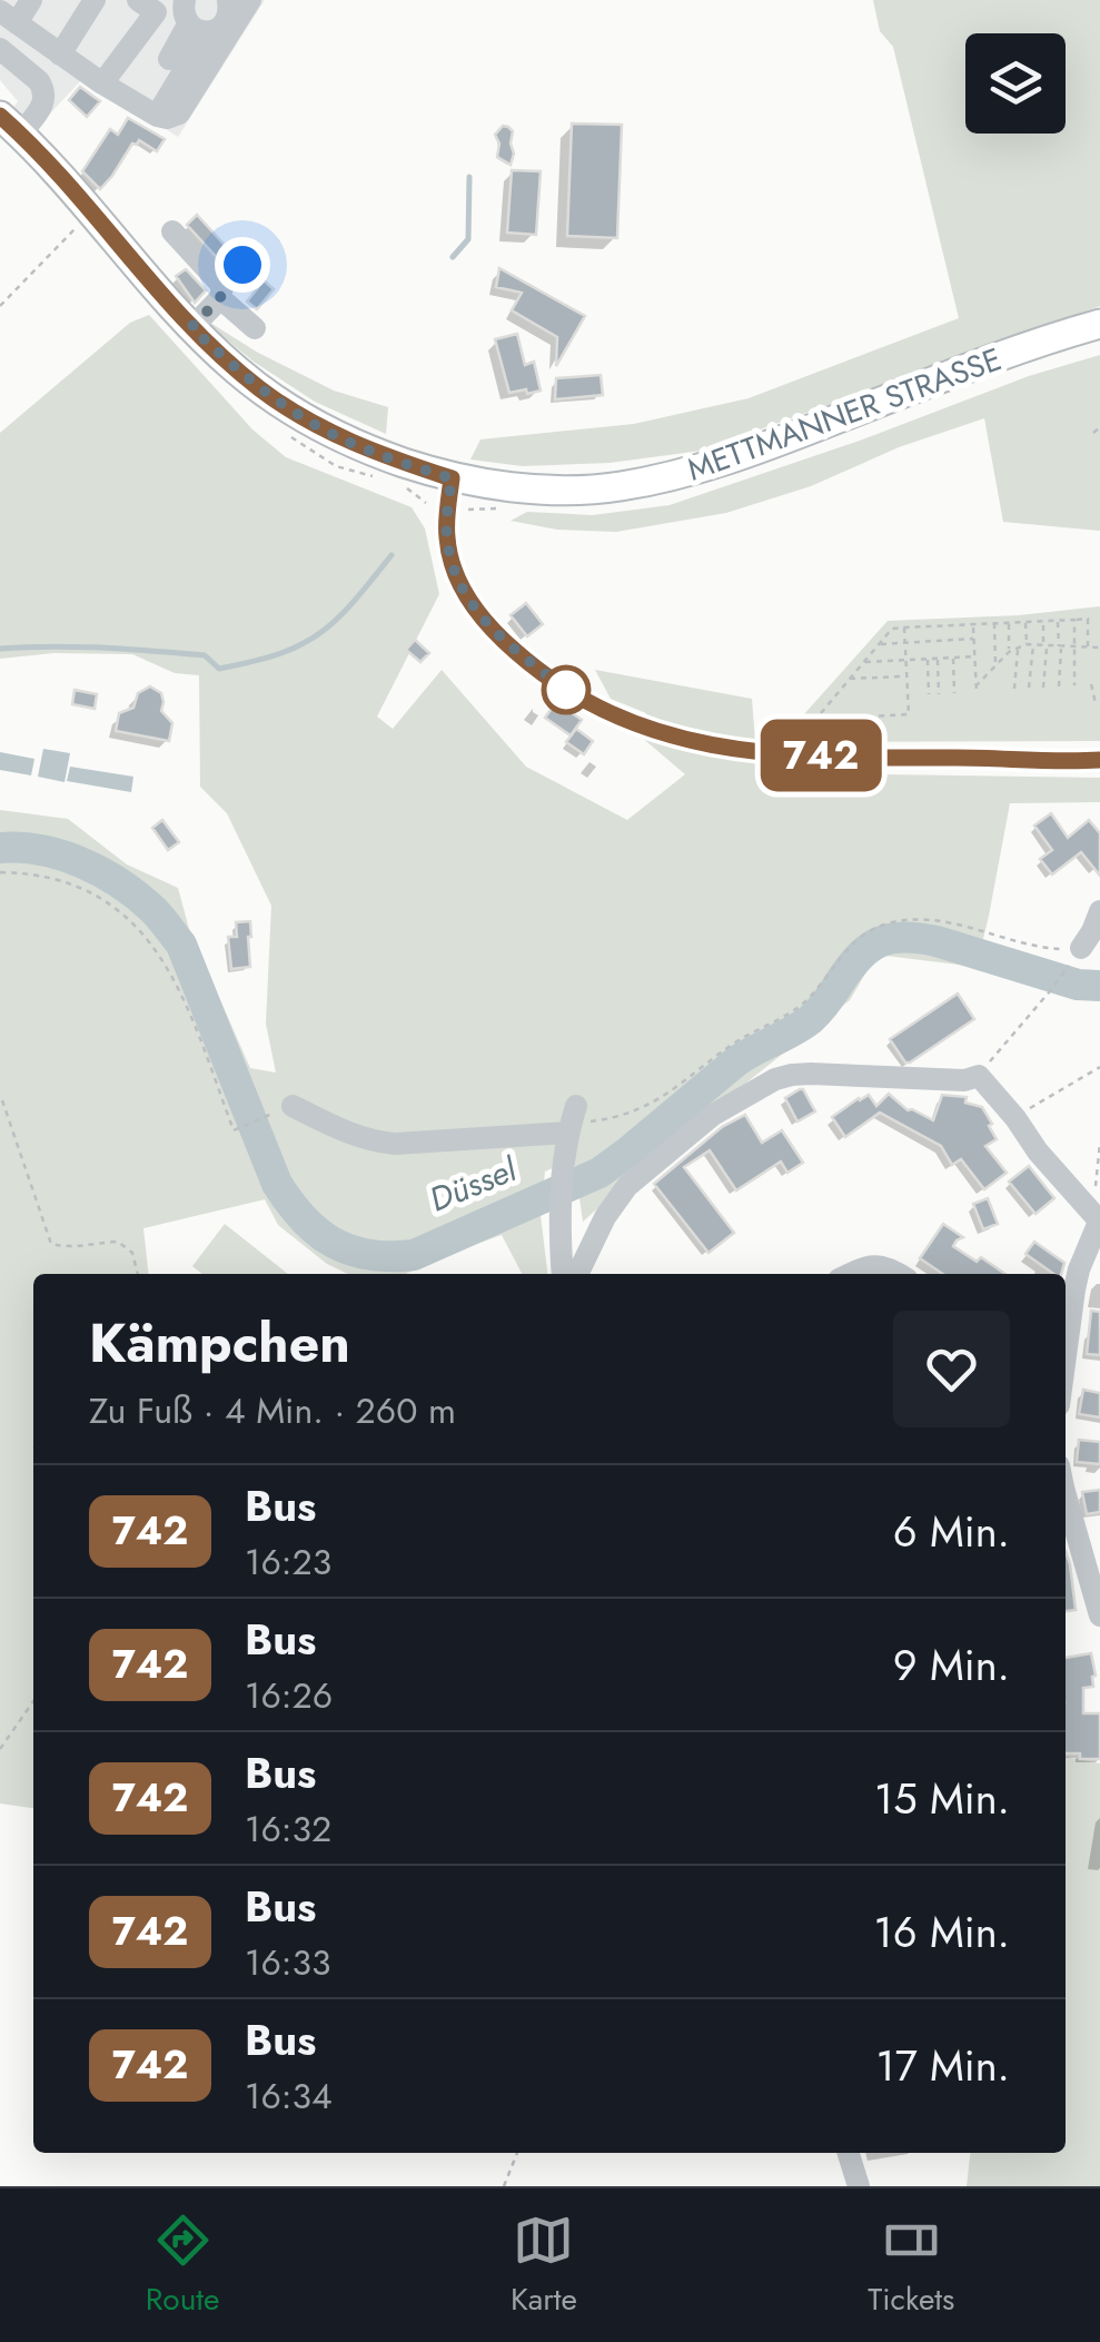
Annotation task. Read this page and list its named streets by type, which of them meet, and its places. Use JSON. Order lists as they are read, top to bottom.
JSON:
{
  "streets": {
    "main road": ["METTMANNER STRASSE"]
  },
  "water": ["Düssel"],
  "lines": ["bus line 742"],
  "page": {
    "on_map": "742",
    "heading": ["Kämpchen", "Zu Fuß · 4 Min. · 260 m"],
    "list": [
      {
        "mark": "742",
        "name": "Bus",
        "note": "16:23",
        "value": "6 Min."
      },
      {
        "mark": "742",
        "name": "Bus",
        "note": "16:26",
        "value": "9 Min."
      },
      {
        "mark": "742",
        "name": "Bus",
        "note": "16:32",
        "value": "15 Min."
      },
      {
        "mark": "742",
        "name": "Bus",
        "note": "16:33",
        "value": "16 Min."
      },
      {
        "mark": "742",
        "name": "Bus",
        "note": "16:34",
        "value": "17 Min."
      }
    ],
    "tabs": ["Route", "Karte", "Tickets"]
  }
}
